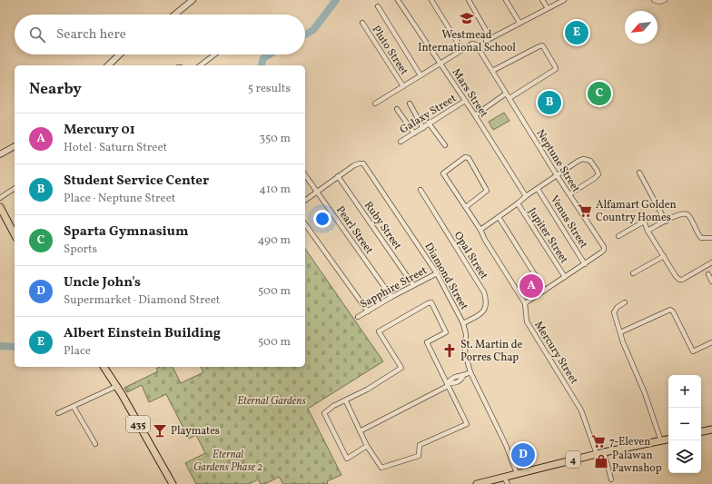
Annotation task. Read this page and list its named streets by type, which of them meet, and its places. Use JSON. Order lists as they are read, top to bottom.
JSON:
{
  "streets": {
    "main road": ["435", "4"],
    "street": [
      "Pluto Street",
      "Mars Street",
      "Galaxy Street",
      "Neptune Street",
      "Venus Street",
      "Ruby Street",
      "Pearl Street",
      "Jupiter Street",
      "Opal Street",
      "Diamond Street",
      "Sapphire Street",
      "Mercury Street"
    ]
  },
  "crossings": [
    ["Pluto Street", "Neptune Street"],
    ["Mars Street", "Galaxy Street"],
    ["Mars Street", "Neptune Street"],
    ["Neptune Street", "Venus Street"],
    ["Neptune Street", "Jupiter Street"],
    ["Neptune Street", "Mercury Street"],
    ["Ruby Street", "Diamond Street"],
    ["Ruby Street", "Sapphire Street"],
    ["Pearl Street", "Diamond Street"],
    ["Pearl Street", "Sapphire Street"],
    ["Opal Street", "Diamond Street"],
    ["Diamond Street", "Sapphire Street"],
    ["Diamond Street", "4"],
    ["Mercury Street", "4"]
  ],
  "parks": ["Eternal Gardens", "Eternal Gardens Phase 2"],
  "places": {
    "school or university": ["Westmead International School"],
    "supermarket": ["Alfamart Golden Country Homes", "7-Eleven"],
    "church": ["St. Martin de Porres Chap"],
    "bar": ["Playmates"],
    "shop": ["Palawan Pawnshop"]
  },
  "north": "bottom left",
  "page": {
    "search": "Search here",
    "pins": [
      "E",
      "C",
      "B",
      "A",
      "D"
    ],
    "heading": ["Nearby", "5 results"],
    "list": [
      {
        "mark": "A",
        "name": "Mercury 01",
        "note": "Hotel · Saturn Street",
        "value": "350 m"
      },
      {
        "mark": "B",
        "name": "Student Service Center",
        "note": "Place · Neptune Street",
        "value": "410 m"
      },
      {
        "mark": "C",
        "name": "Sparta Gymnasium",
        "note": "Sports",
        "value": "490 m"
      },
      {
        "mark": "D",
        "name": "Uncle John's",
        "note": "Supermarket · Diamond Street",
        "value": "500 m"
      },
      {
        "mark": "E",
        "name": "Albert Einstein Building",
        "note": "Place",
        "value": "500 m"
      }
    ],
    "map_buttons": ["+", "−"]
  }
}
